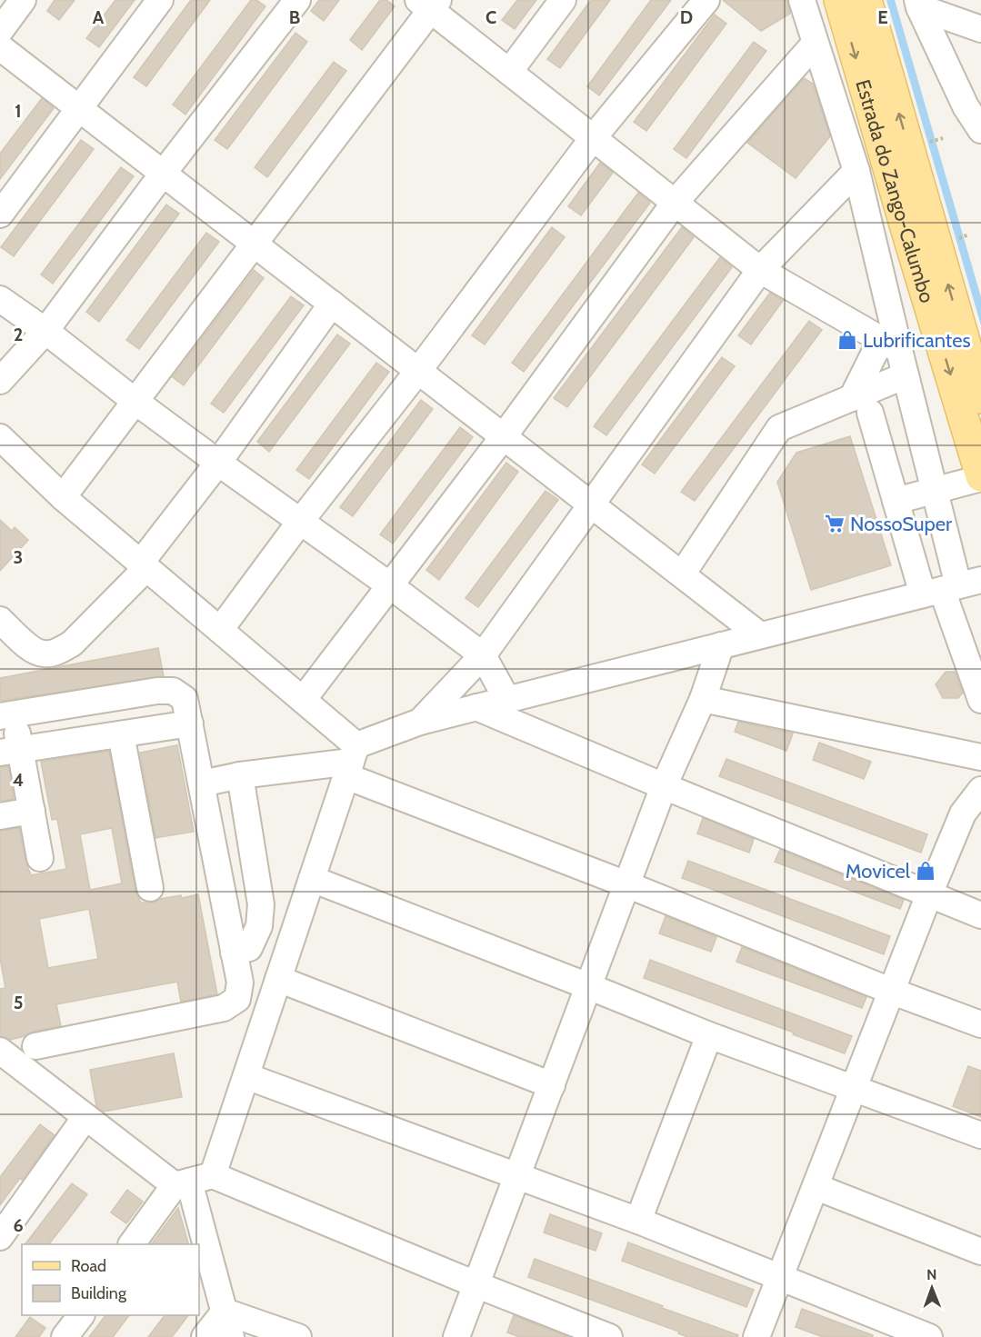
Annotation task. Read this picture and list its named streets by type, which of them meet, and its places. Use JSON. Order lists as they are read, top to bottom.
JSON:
{
  "streets": {
    "main road": ["Estrada do Zango-Calumbo"]
  },
  "places": {
    "shop": ["Lubrificantes", "Movicel"],
    "supermarket": ["NossoSuper"]
  },
  "legend": ["Road", "Building"],
  "north": "top",
  "grid": {
    "columns": [
      "A",
      "B",
      "C",
      "D",
      "E"
    ],
    "rows": [
      "1",
      "2",
      "3",
      "4",
      "5",
      "6"
    ]
  }
}
